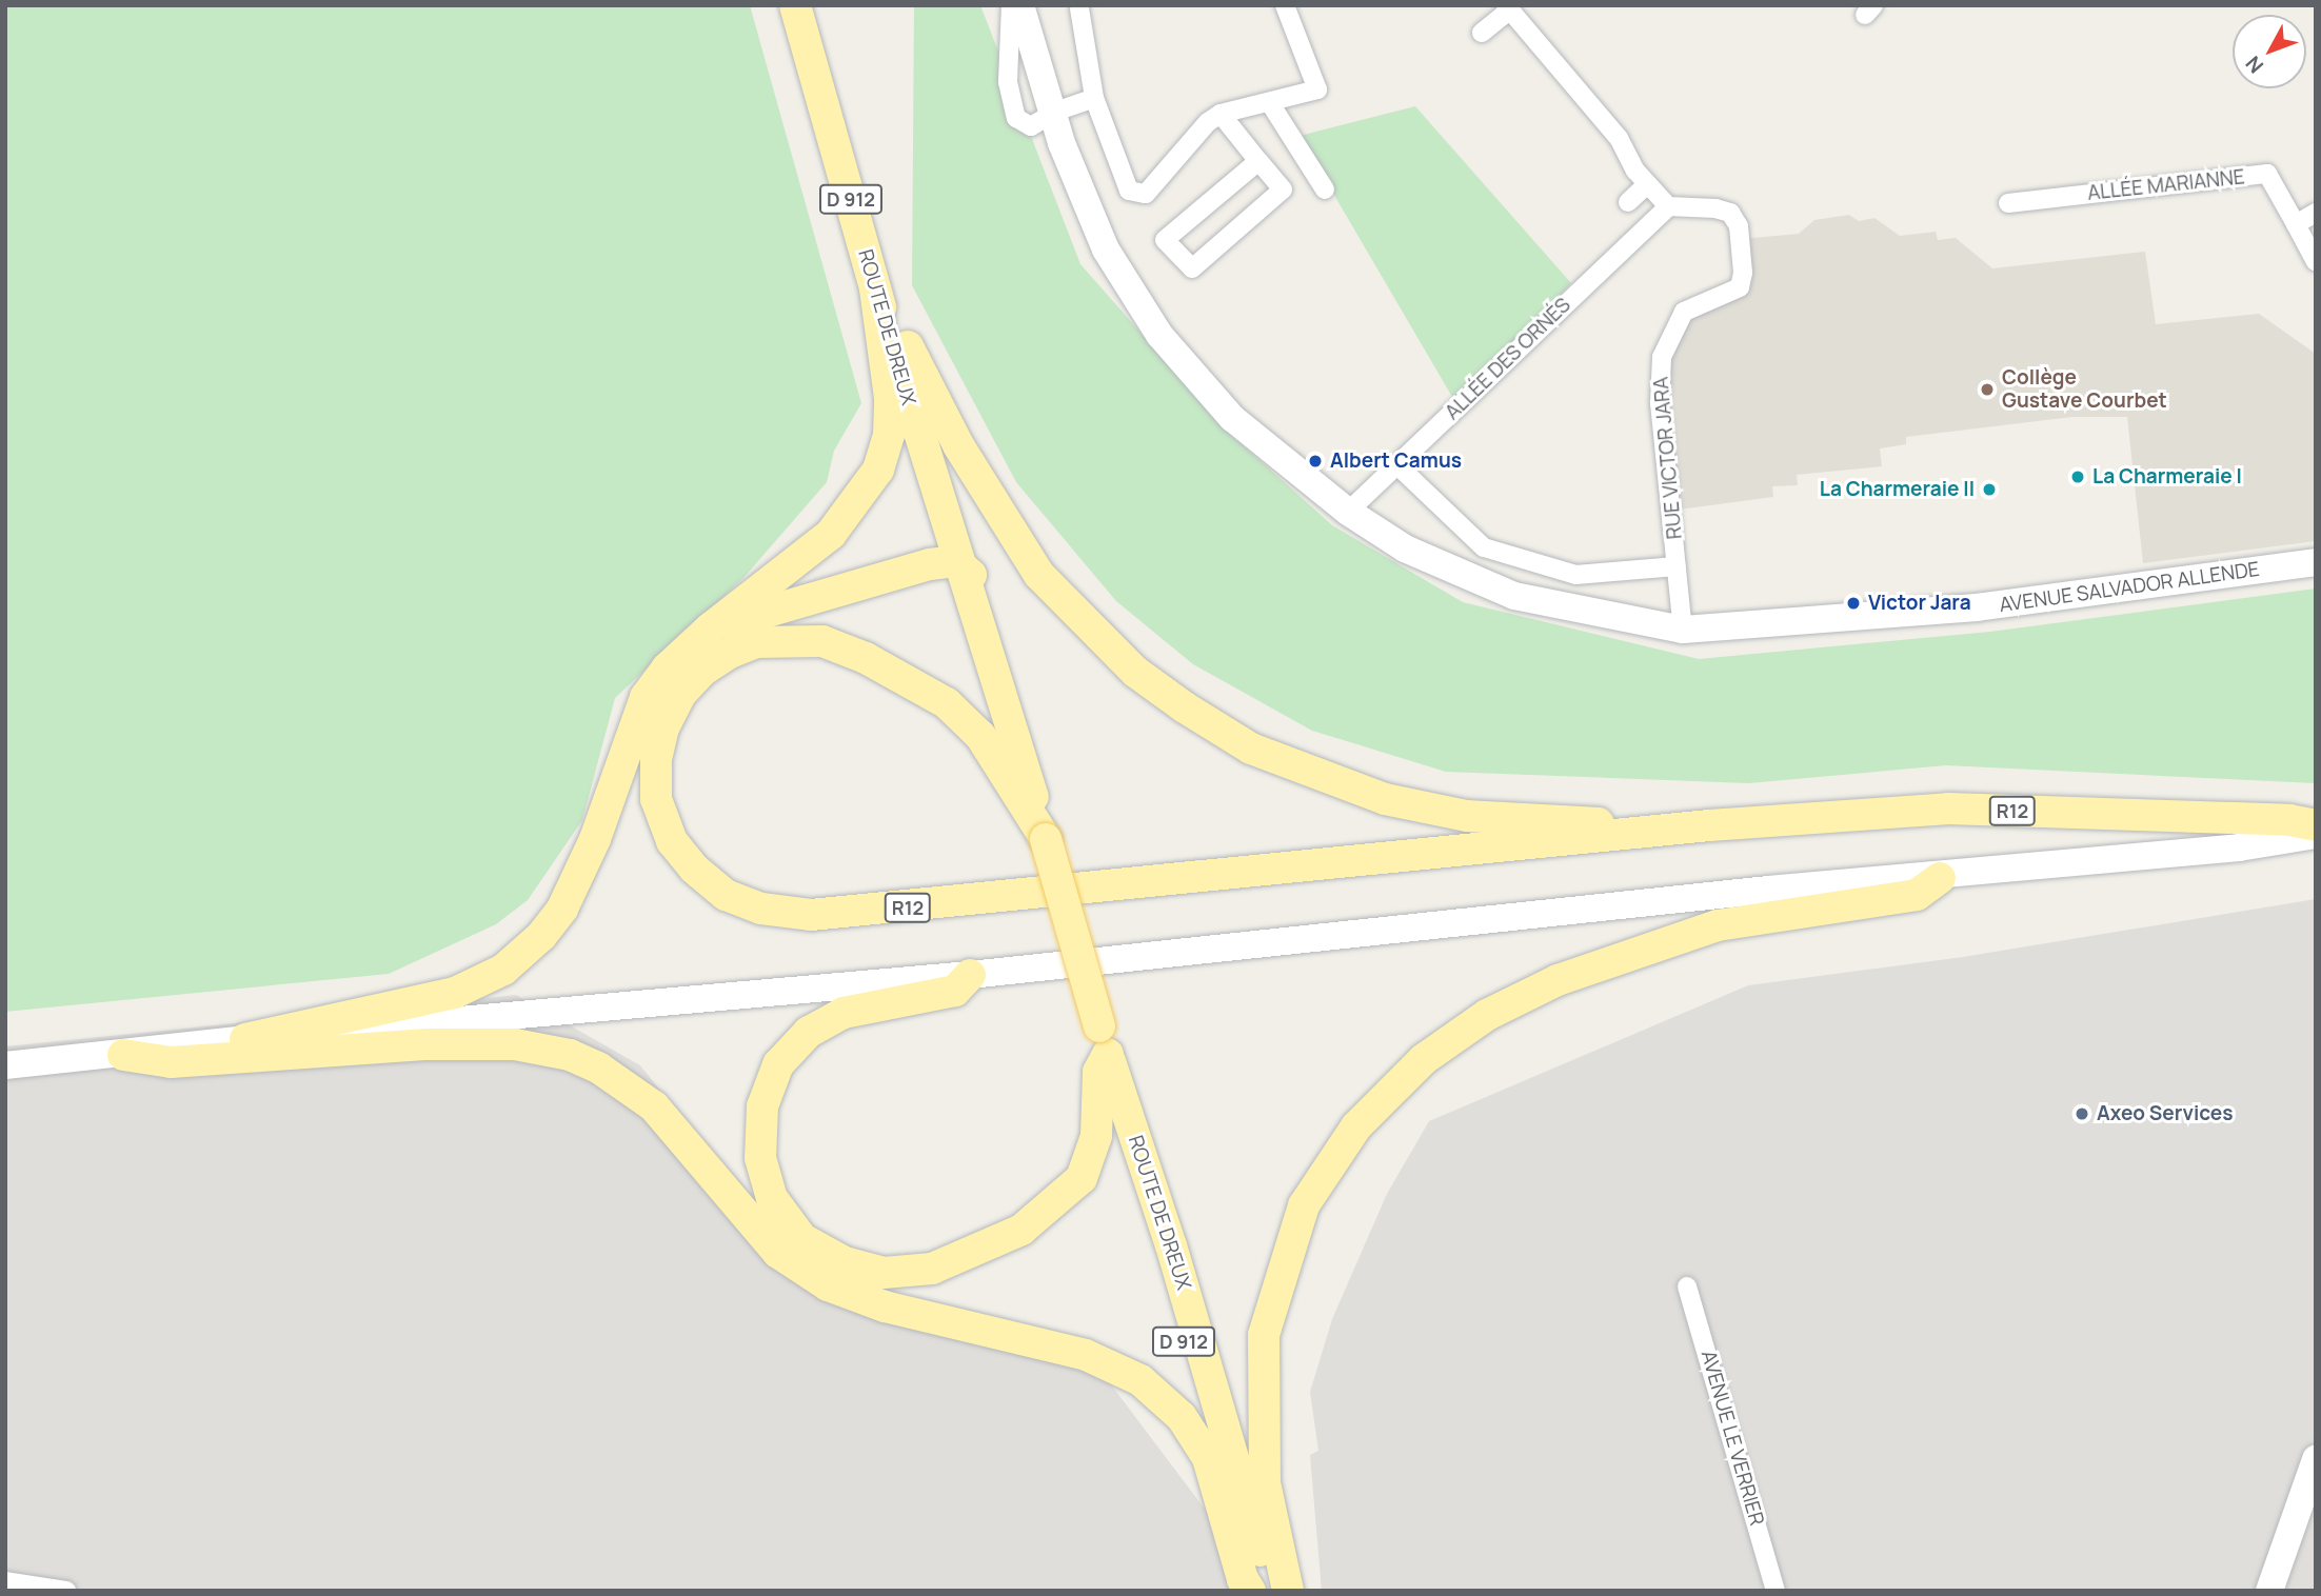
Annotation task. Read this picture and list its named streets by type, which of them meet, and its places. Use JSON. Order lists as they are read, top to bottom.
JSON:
{
  "streets": {
    "main road": [
      "D 912",
      "ROUTE DE DREUX",
      "AVENUE SALVADOR ALLENDE",
      "R12"
    ],
    "street": [
      "ALLÉE MARIANNE",
      "ALLÉE DES ORNÉS",
      "RUE VICTOR JARA",
      "AVENUE LE VERRIER"
    ]
  },
  "crossings": [
    ["ROUTE DE DREUX", "R12"],
    ["ALLÉE DES ORNÉS", "RUE VICTOR JARA"],
    ["ALLÉE DES ORNÉS", "AVENUE SALVADOR ALLENDE"],
    ["RUE VICTOR JARA", "AVENUE SALVADOR ALLENDE"]
  ],
  "places": [
    "Collège Gustave Courbet",
    "Albert Camus",
    "La Charmeraie I",
    "La Charmeraie II",
    "Victor Jara",
    "Axeo Services"
  ],
  "north": "bottom left"
}
